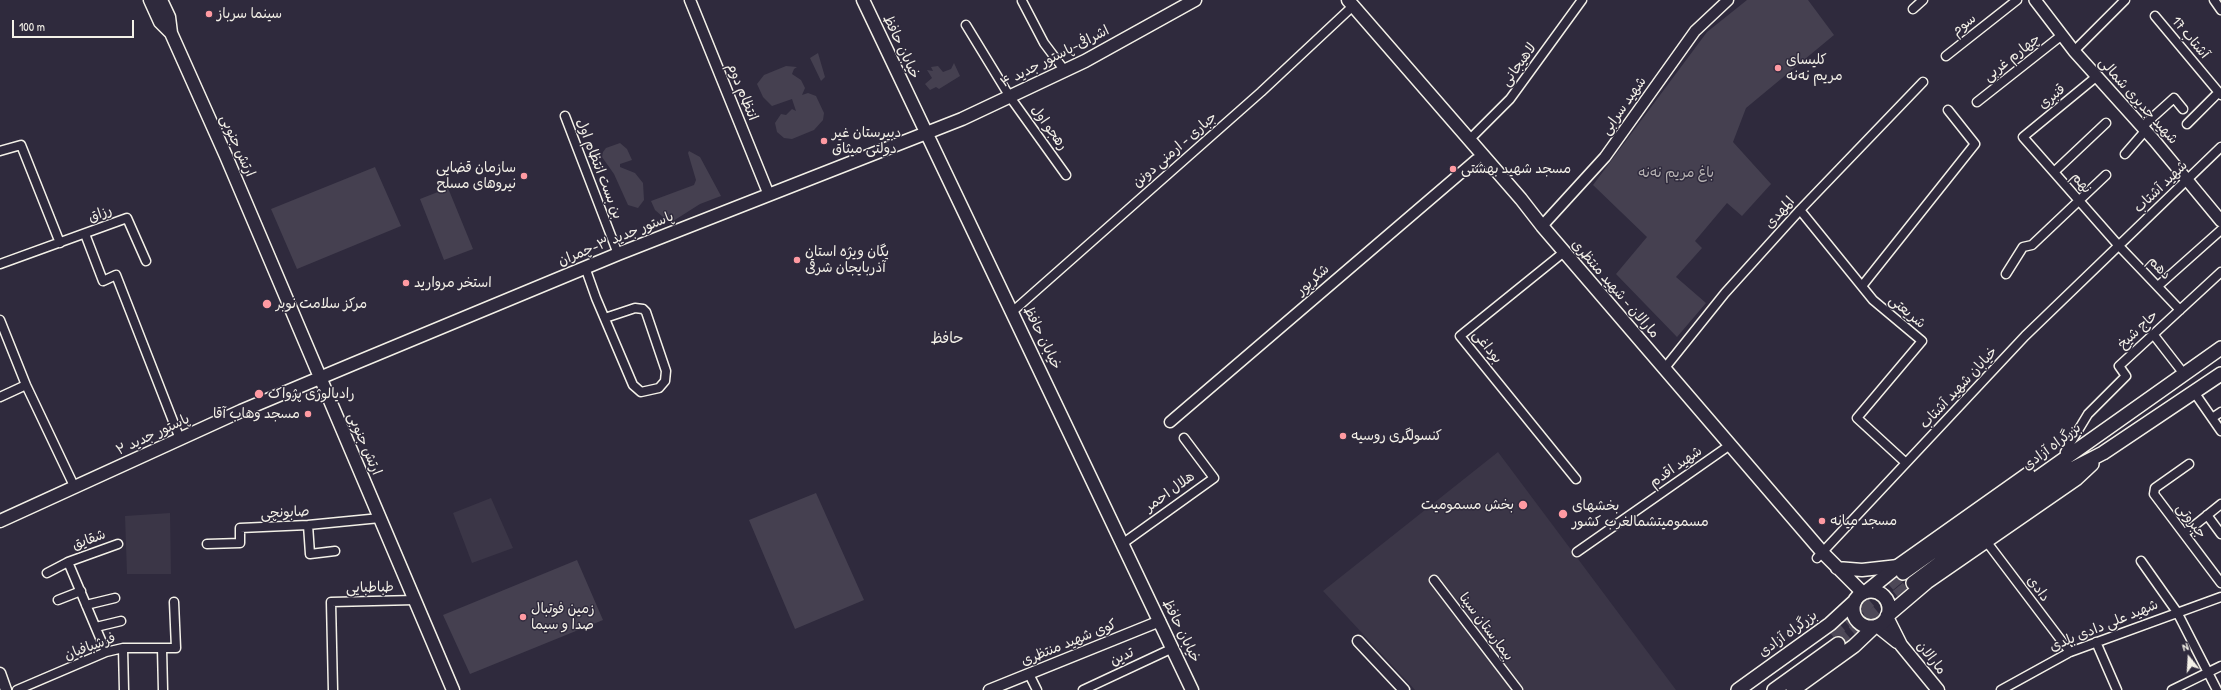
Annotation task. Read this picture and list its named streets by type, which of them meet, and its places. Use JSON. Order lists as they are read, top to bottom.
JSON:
{
  "streets": {
    "highway": ["بزرگراه آزادی"],
    "main road": [
      "خیابان حافظ",
      "اشرافی-پاستور جدید ۴",
      "شهید جدیری شمالی",
      "ارتش جنوبی",
      "پاستور جدید ۳-چمران",
      "مارالان - شهید منتظری",
      "پاستور جدید ۲",
      "مارالان"
    ],
    "street": [
      "سوم",
      "آشتاب 17",
      "چهارم غربی",
      "لاهیجانی",
      "انتظام دوم",
      "قنبری",
      "شهید سرابی",
      "رهجو اول",
      "جباری - ارمنی دونن",
      "بن بست انتظام اول",
      "نهم",
      "شهید آشتاب",
      "المهدی",
      "رزاق",
      "دهم",
      "شکرپور",
      "شریعتی",
      "حاج شیخ",
      "بوداغی",
      "خیابان شهید آشتاب",
      "شهید اقدم",
      "هلال احمر",
      "صابونچی",
      "جبروتی",
      "شقایق",
      "طباطبایی",
      "دادی",
      "شهید علی دادی بلدی",
      "بیمارستان سینا",
      "کوی شهید منتظری",
      "فرشبافیان",
      "تدین"
    ]
  },
  "crossings": [
    ["خیابان حافظ", "اشرافی-پاستور جدید ۴"],
    ["خیابان حافظ", "جباری - ارمنی دونن"],
    ["خیابان حافظ", "پاستور جدید ۳-چمران"],
    ["خیابان حافظ", "هلال احمر"],
    ["خیابان حافظ", "کوی شهید منتظری"],
    ["خیابان حافظ", "تدین"],
    ["اشرافی-پاستور جدید ۴", "رهجو اول"],
    ["اشرافی-پاستور جدید ۴", "پاستور جدید ۳-چمران"],
    ["چهارم غربی", "شهید جدیری شمالی"],
    ["لاهیجانی", "مارالان - شهید منتظری"],
    ["انتظام دوم", "پاستور جدید ۳-چمران"],
    ["قنبری", "شهید جدیری شمالی"],
    ["قنبری", "نهم"],
    ["شهید جدیری شمالی", "شهید آشتاب"],
    ["شهید سرابی", "مارالان - شهید منتظری"],
    ["ارتش جنوبی", "پاستور جدید ۳-چمران"],
    ["ارتش جنوبی", "پاستور جدید ۲"],
    ["ارتش جنوبی", "صابونچی"],
    ["ارتش جنوبی", "طباطبایی"],
    ["جباری - ارمنی دونن", "مارالان - شهید منتظری"],
    ["بن بست انتظام اول", "پاستور جدید ۳-چمران"],
    ["نهم", "شهید آشتاب"],
    ["نهم", "دهم"],
    ["نهم", "خیابان شهید آشتاب"],
    ["شهید آشتاب", "دهم"],
    ["شهید آشتاب", "خیابان شهید آشتاب"],
    ["المهدی", "مارالان - شهید منتظری"],
    ["المهدی", "شریعتی"],
    ["پاستور جدید ۳-چمران", "پاستور جدید ۲"],
    ["دهم", "حاج شیخ"],
    ["دهم", "خیابان شهید آشتاب"],
    ["مارالان - شهید منتظری", "بوداغی"],
    ["مارالان - شهید منتظری", "خیابان شهید آشتاب"],
    ["مارالان - شهید منتظری", "بزرگراه آزادی"],
    ["مارالان - شهید منتظری", "شهید اقدم"],
    ["مارالان - شهید منتظری", "مارالان"],
    ["شریعتی", "خیابان شهید آشتاب"],
    ["بزرگراه آزادی", "مارالان"],
    ["دادی", "شهید علی دادی بلدی"]
  ],
  "districts": ["حافظ"],
  "parks": ["باغ مریم نه‌نه"],
  "places": [
    "سینما سرباز",
    "کلیسای مریم نه‌نه",
    "دبیرستان غیر دولتی میثاق",
    "مسجد شهید بهشتی",
    "سازمان قضایی نیروهای مسلح",
    "یگان ویژه استان آذربایجان شرقی",
    "استخر مروارید",
    "مرکز سلامت نوبر",
    "رادیالوژی پژواک",
    "مسجد وهاب آقا",
    "کنسولگری روسیه",
    "بخش مسمومیت",
    "بخشهای مسمومیتشمالغرب کشور",
    "مسجد میانه",
    "زمین فوتبال صدا و سیما"
  ],
  "scale_bar": "100 m",
  "north": "top"
}
